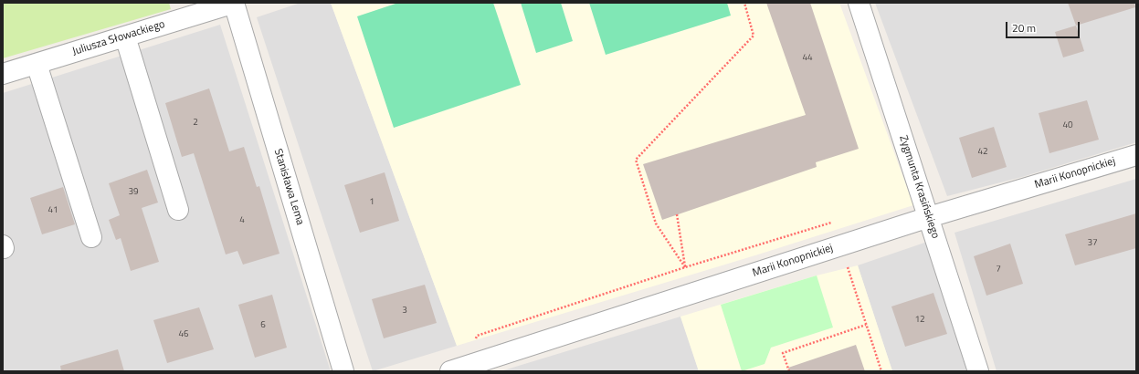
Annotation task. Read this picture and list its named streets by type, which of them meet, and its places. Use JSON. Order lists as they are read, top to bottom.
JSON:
{
  "streets": {
    "street": [
      "Juliusza Słowackiego",
      "Marii Konopnickiej",
      "Stanisława Lema",
      "Zygmunta Krasińskiego"
    ]
  },
  "crossings": [
    ["Juliusza Słowackiego", "Stanisława Lema"],
    ["Marii Konopnickiej", "Zygmunta Krasińskiego"]
  ],
  "house_numbers": [
    "44",
    "2",
    "40",
    "42",
    "39",
    "1",
    "41",
    "4",
    "37",
    "7",
    "3",
    "12",
    "6",
    "46"
  ],
  "scale_bar": "20 m"
}
